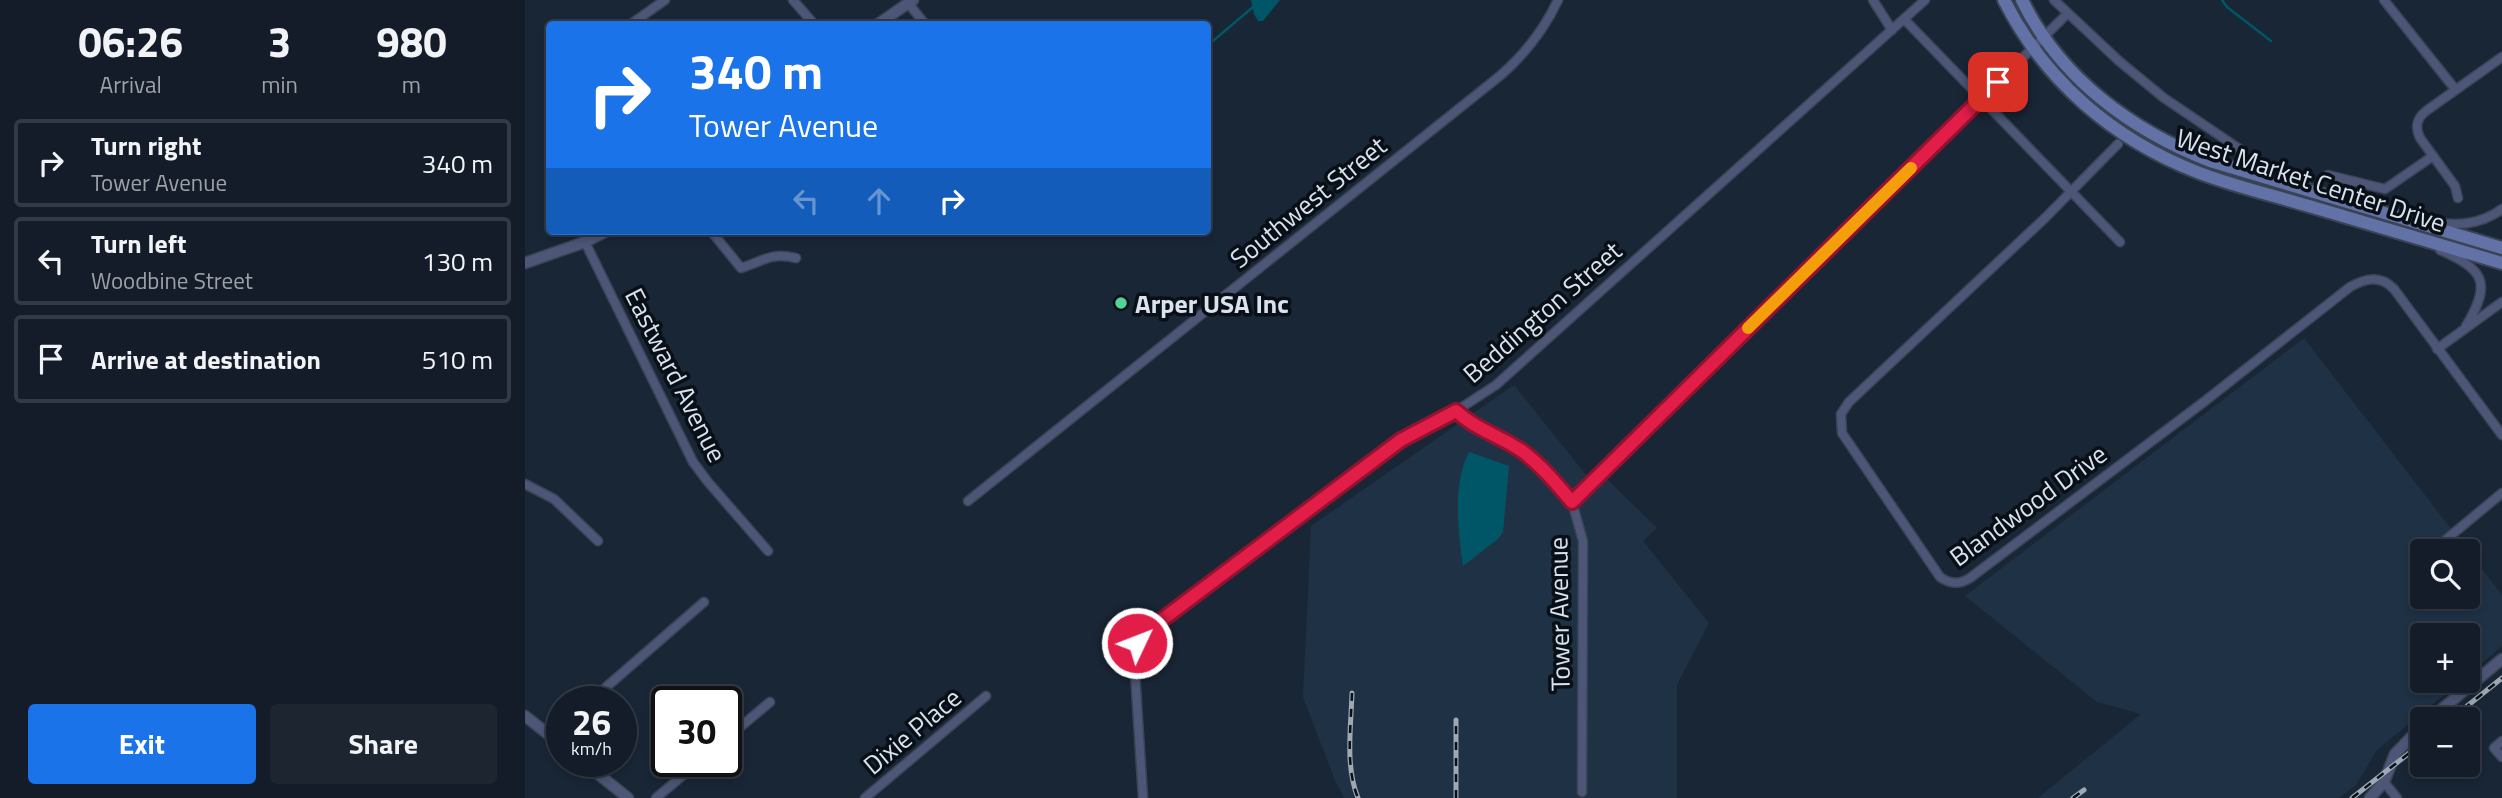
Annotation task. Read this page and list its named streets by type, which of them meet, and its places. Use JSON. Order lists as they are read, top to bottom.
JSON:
{
  "streets": {
    "main road": ["West Market Center Drive"],
    "street": [
      "Southwest Street",
      "Beddington Street",
      "Eastward Avenue",
      "Blandwood Drive",
      "Tower Avenue",
      "Dixie Place"
    ]
  },
  "crossings": [
    ["Beddington Street", "Tower Avenue"]
  ],
  "places": ["Arper USA Inc"],
  "page": {
    "eta": [
      "06:26",
      "Arrival",
      "3",
      "min",
      "980",
      "m"
    ],
    "turn": ["340 m", "Tower Avenue"],
    "list": [
      {
        "name": "Turn right",
        "note": "Tower Avenue",
        "value": "340 m"
      },
      {
        "name": "Turn left",
        "note": "Woodbine Street",
        "value": "130 m"
      },
      {
        "name": "Arrive at destination",
        "value": "510 m"
      }
    ],
    "map_buttons": ["+", "−"],
    "speed": "26 km/h",
    "limit": "30",
    "buttons": ["Exit", "Share"]
  }
}
